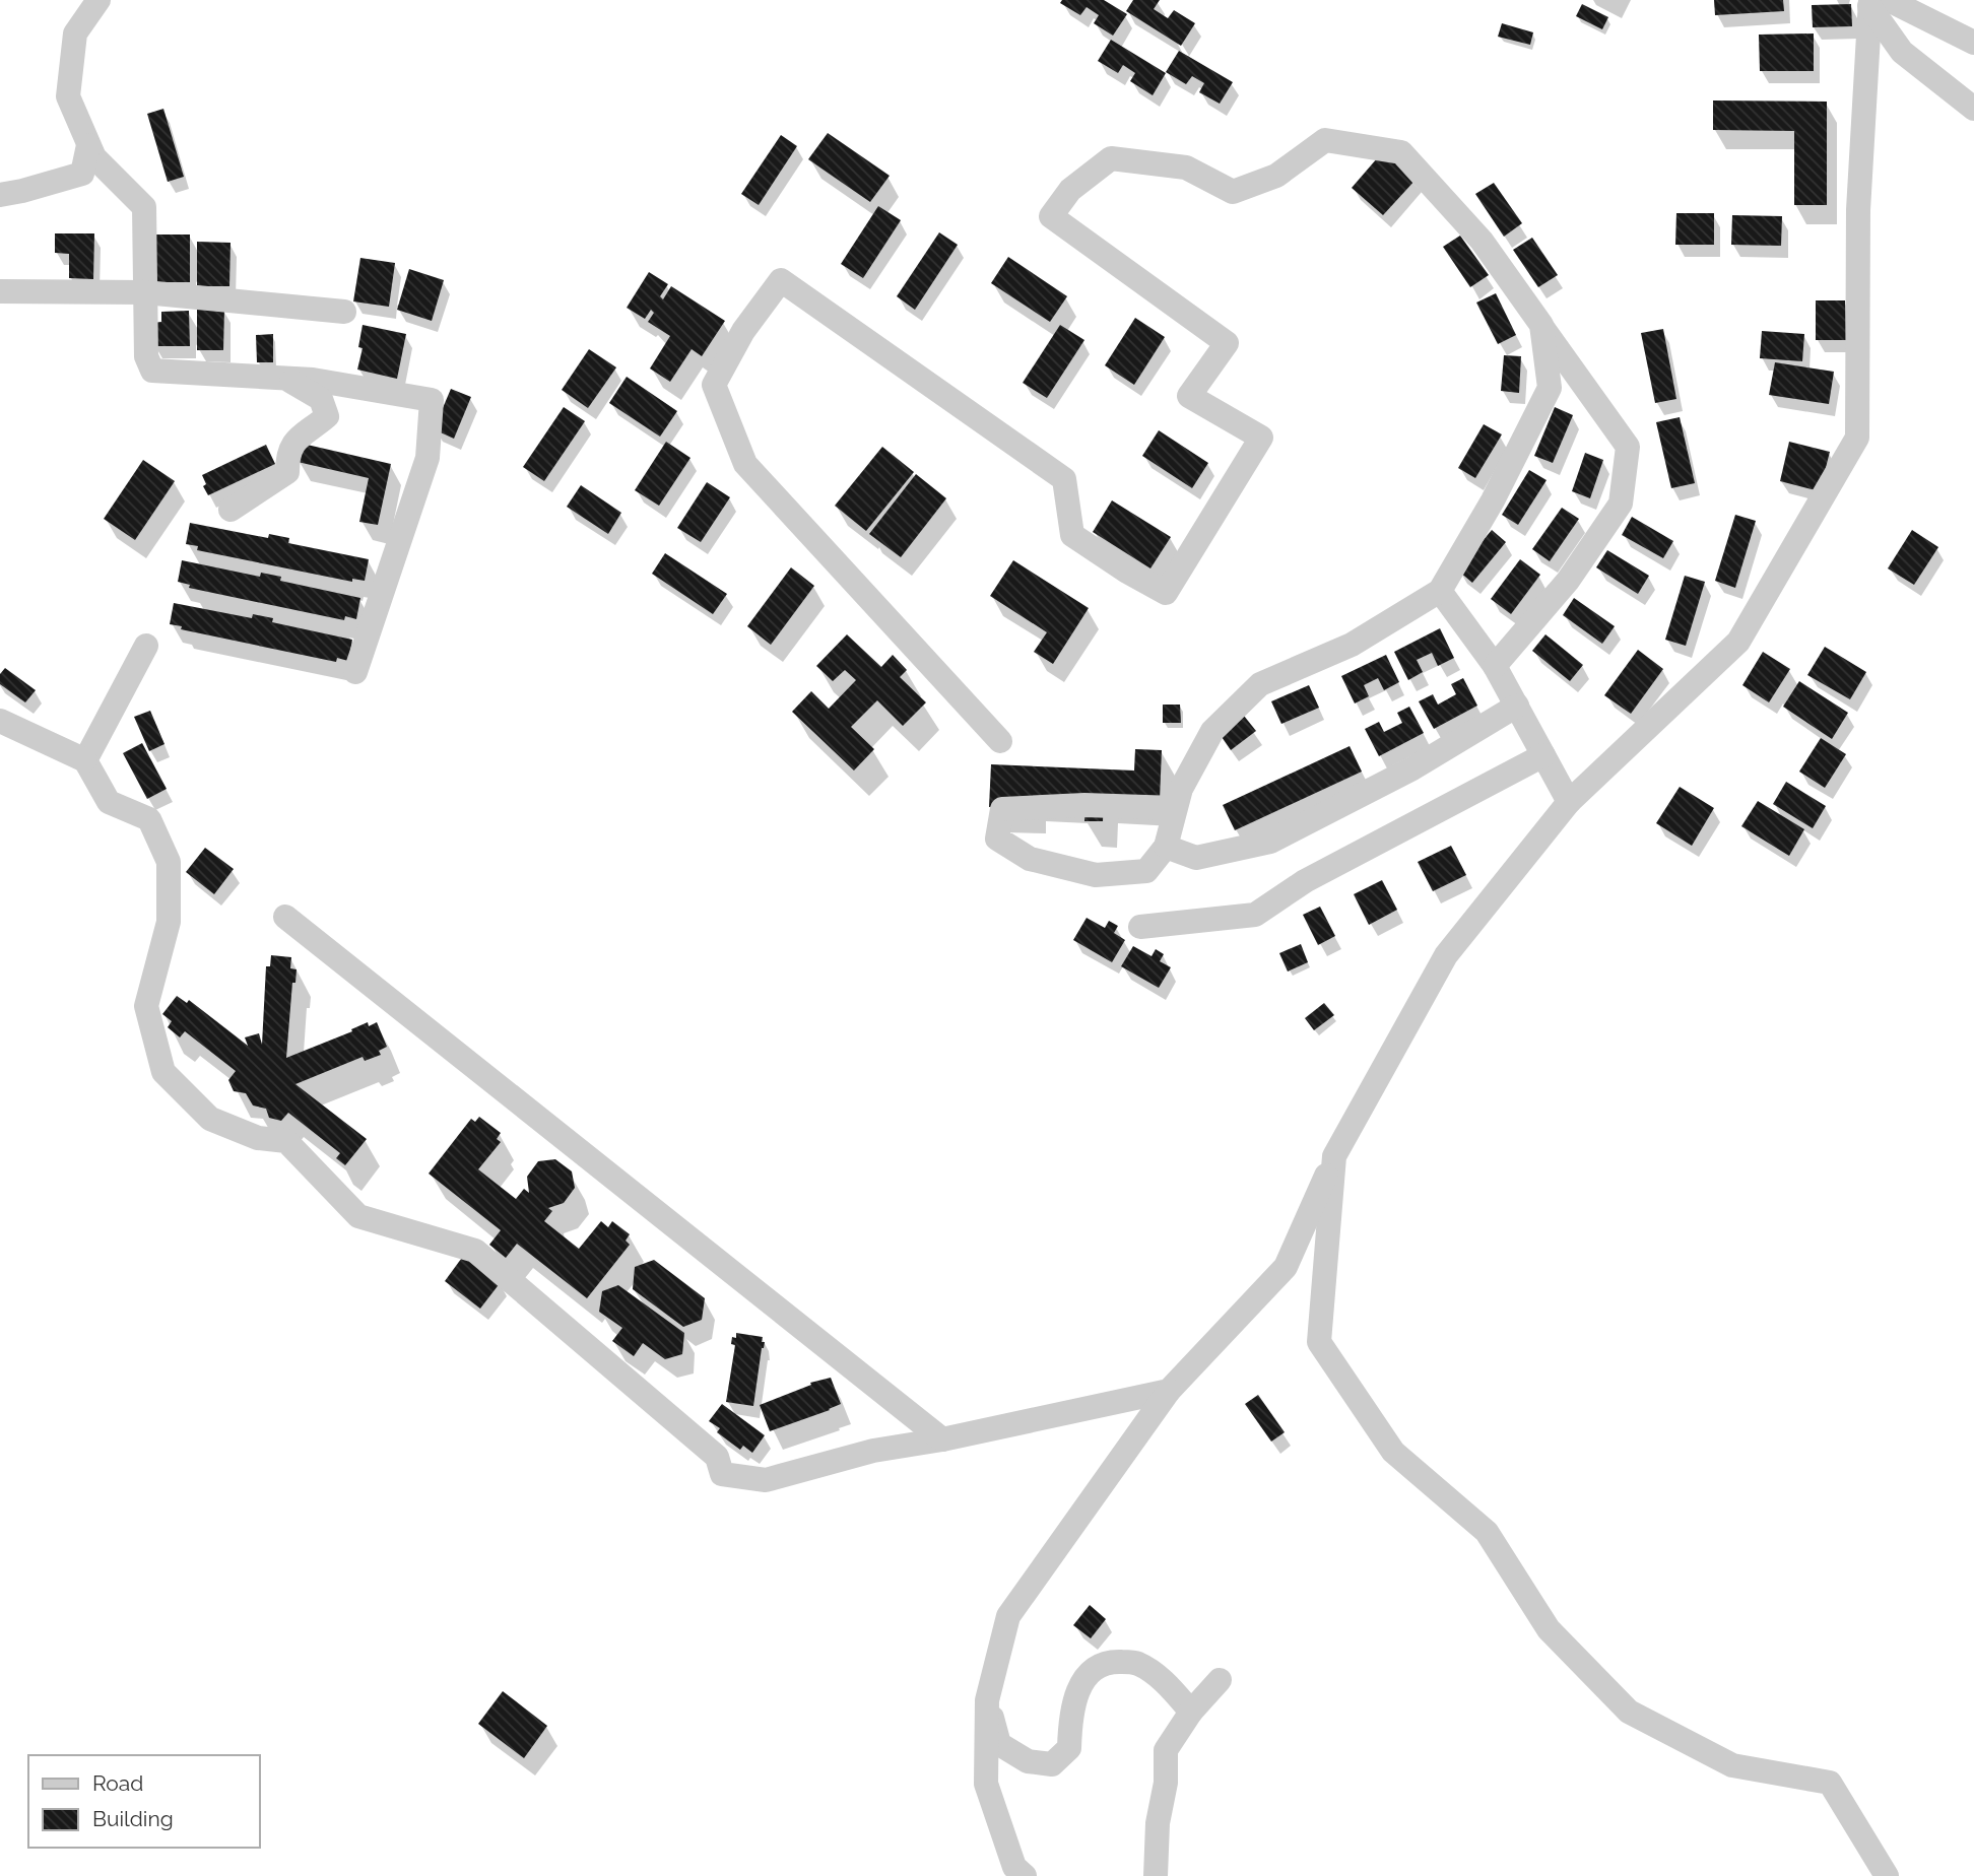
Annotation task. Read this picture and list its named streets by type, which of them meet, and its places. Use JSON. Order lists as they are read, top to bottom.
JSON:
{
  "legend": ["Road", "Building"]
}
